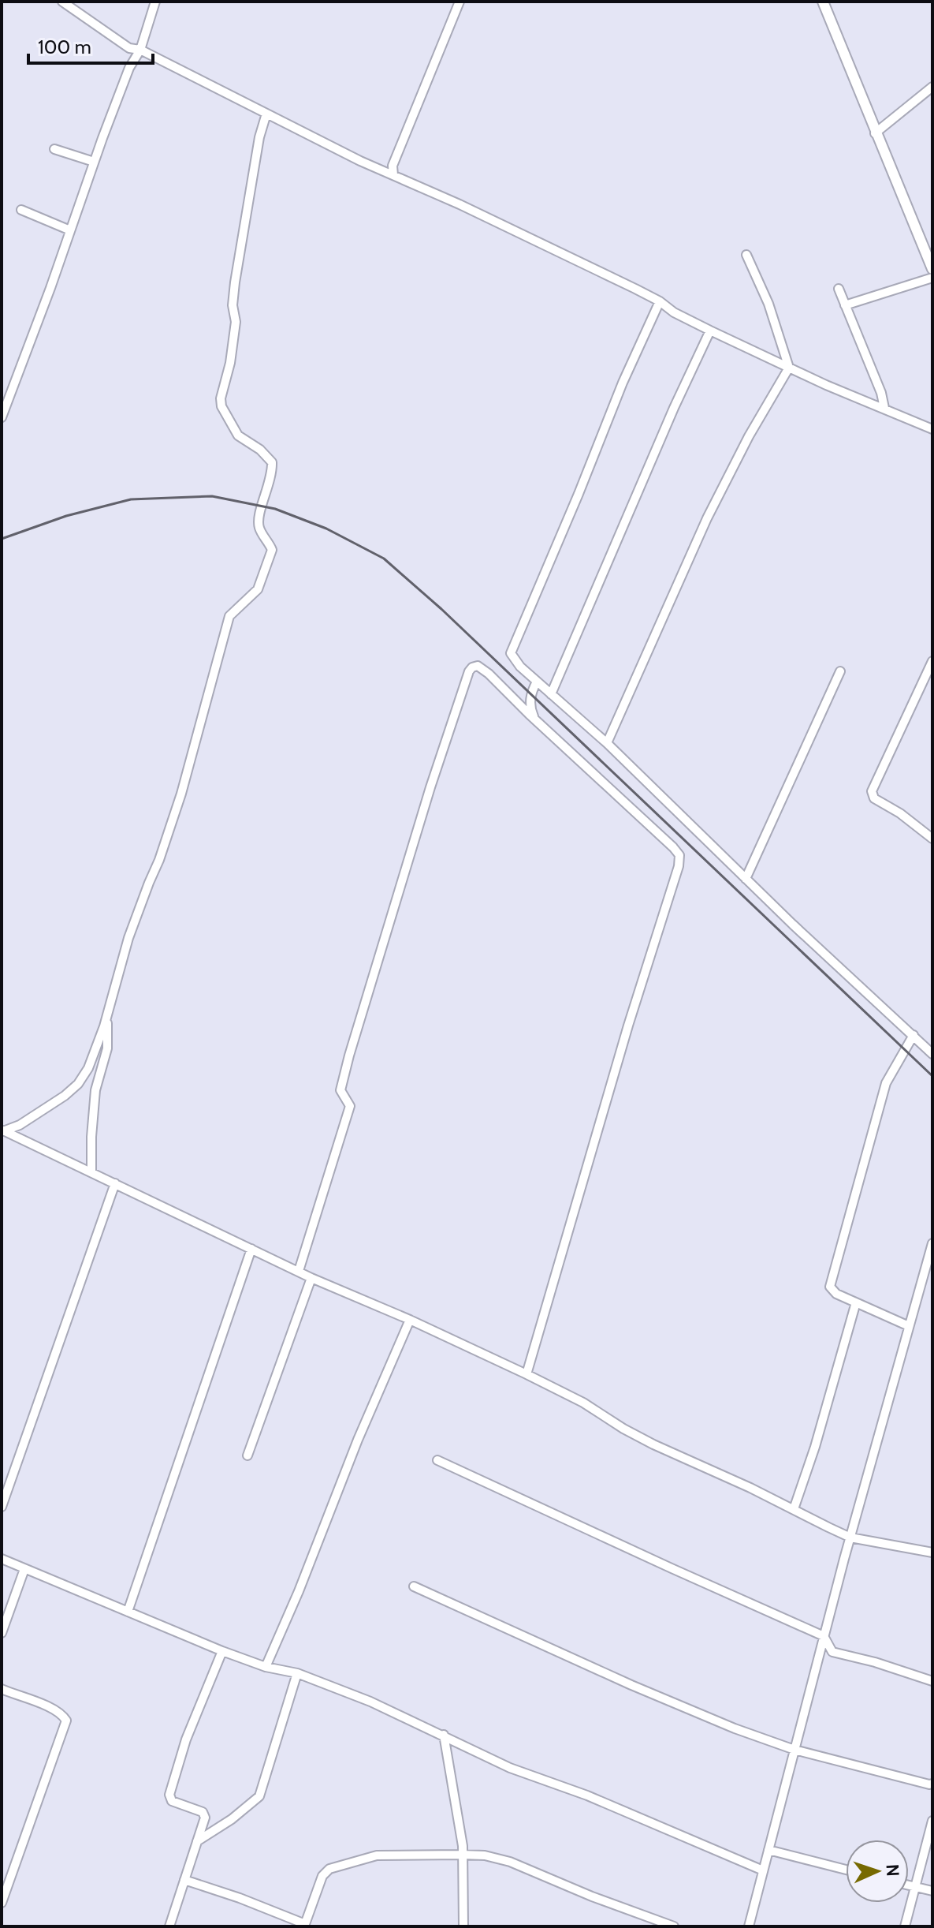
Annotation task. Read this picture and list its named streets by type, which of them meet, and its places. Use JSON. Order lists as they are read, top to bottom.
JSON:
{
  "scale_bar": "100 m",
  "north": "right"
}
